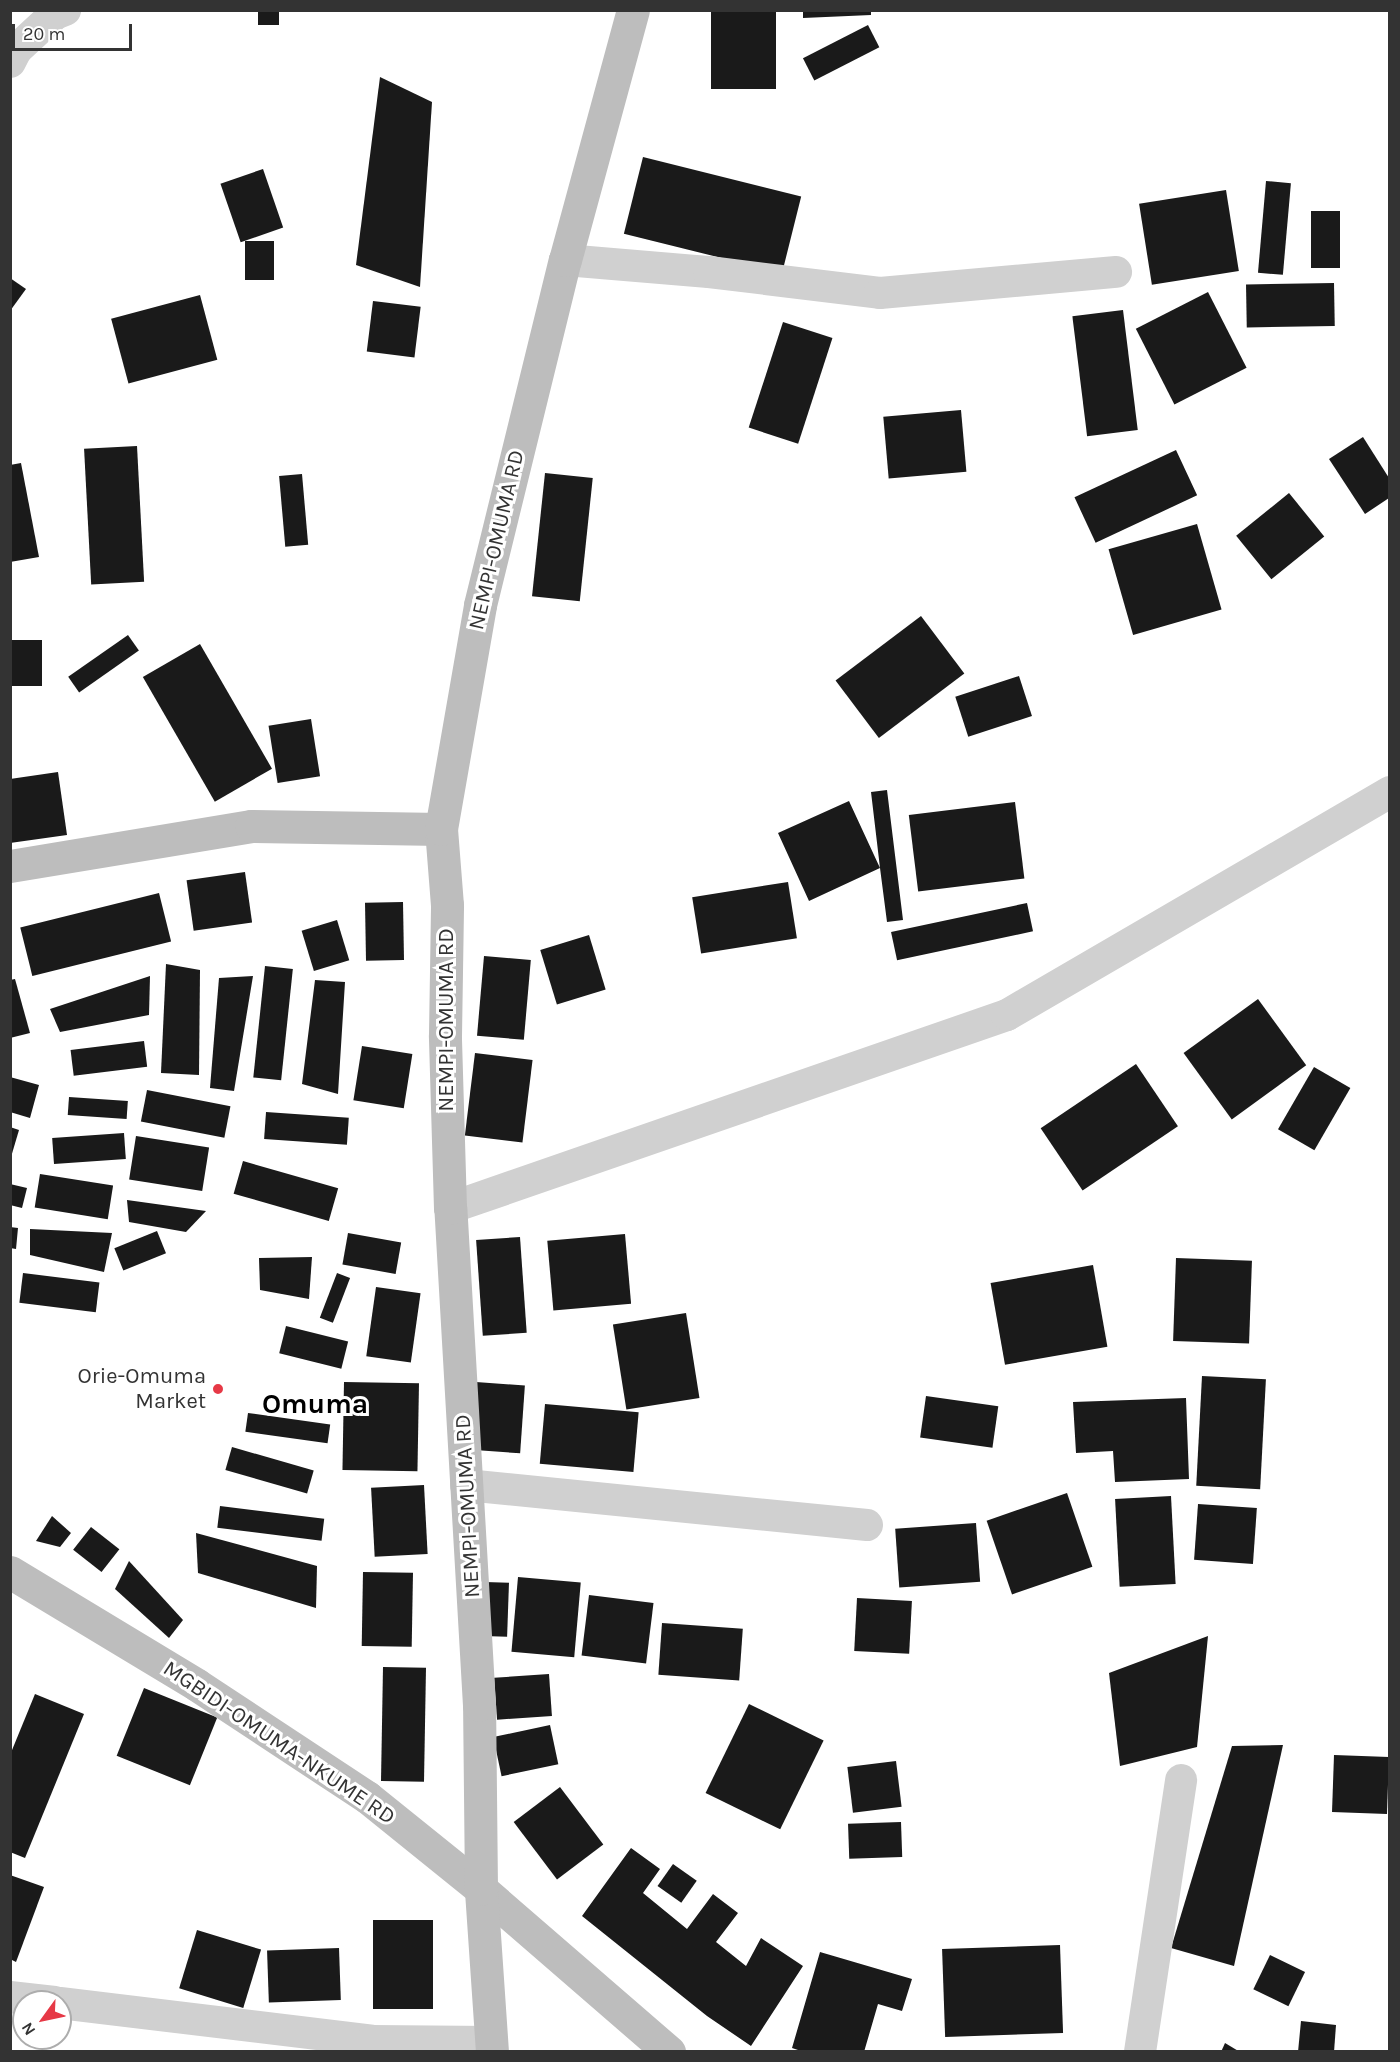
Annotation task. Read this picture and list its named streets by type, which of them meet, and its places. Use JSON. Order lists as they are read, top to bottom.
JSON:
{
  "streets": {
    "street": ["NEMPI-OMUMA RD", "MGBIDI-OMUMA-NKUME RD"]
  },
  "crossings": [
    ["NEMPI-OMUMA RD", "MGBIDI-OMUMA-NKUME RD"]
  ],
  "districts": ["Omuma"],
  "places": ["Orie-Omuma Market"],
  "scale_bar": "20 m",
  "north": "bottom left"
}
